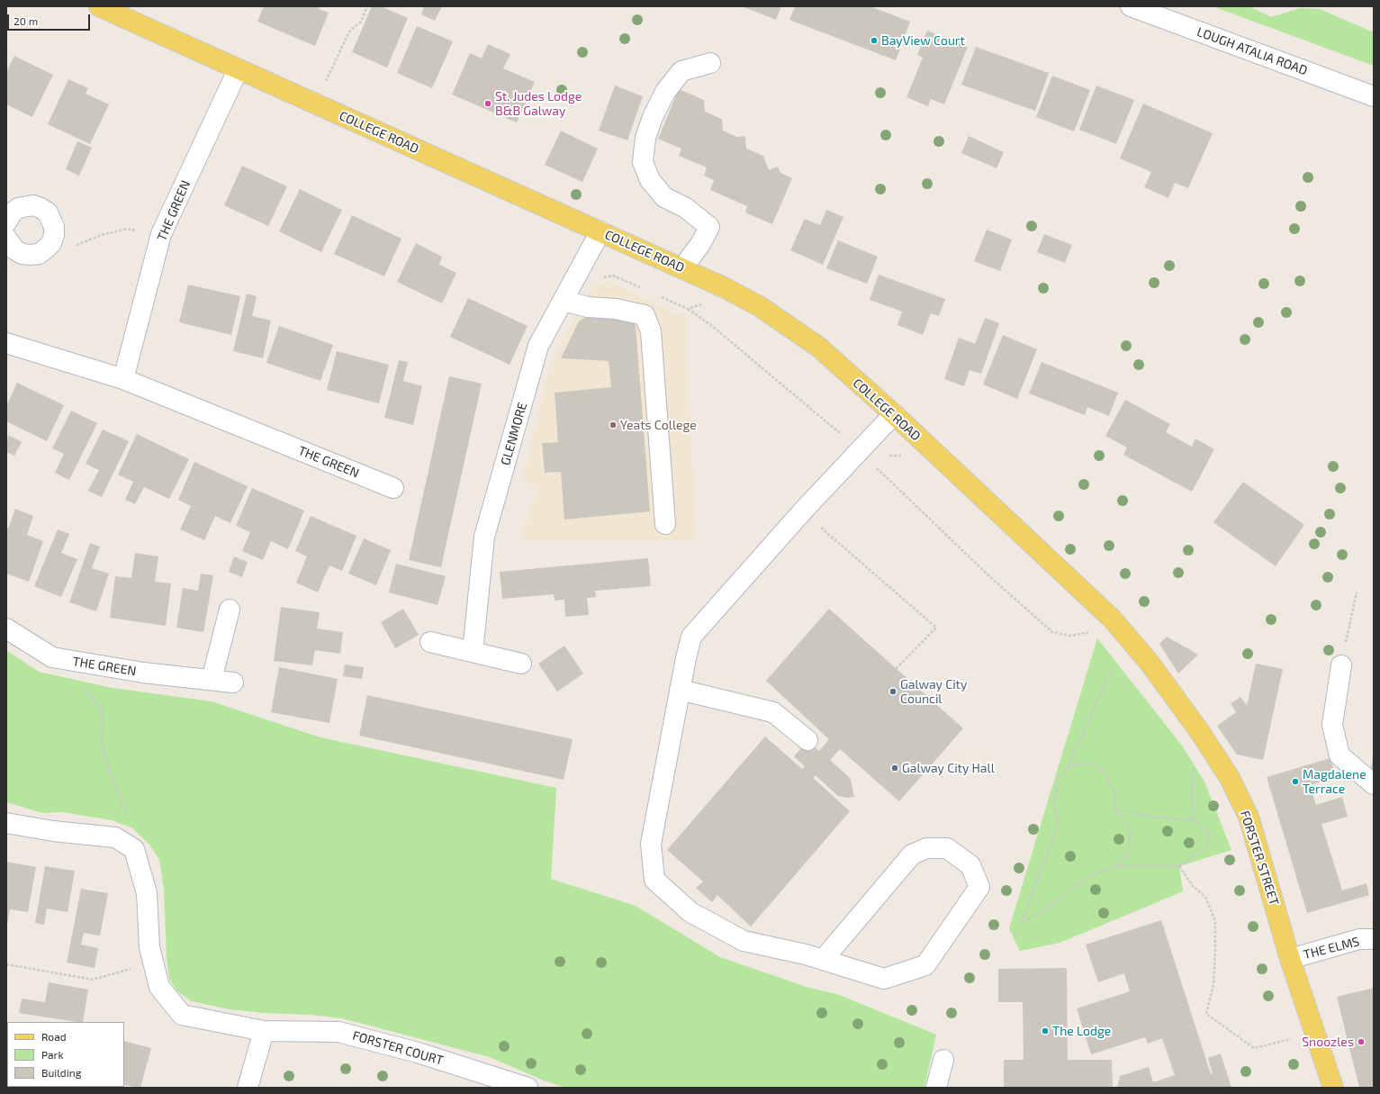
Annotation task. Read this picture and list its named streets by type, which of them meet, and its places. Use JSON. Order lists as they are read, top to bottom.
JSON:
{
  "streets": {
    "main road": ["COLLEGE ROAD", "FORSTER STREET"],
    "street": [
      "LOUGH ATALIA ROAD",
      "THE GREEN",
      "GLENMORE",
      "THE ELMS",
      "FORSTER COURT"
    ]
  },
  "crossings": [
    ["COLLEGE ROAD", "THE GREEN"],
    ["COLLEGE ROAD", "GLENMORE"],
    ["COLLEGE ROAD", "FORSTER STREET"],
    ["FORSTER STREET", "THE ELMS"]
  ],
  "places": [
    "BayView Court",
    "St. Judes Lodge B&B Galway",
    "Yeats College",
    "Galway City Council",
    "Galway City Hall",
    "Magdalene Terrace",
    "The Lodge",
    "Snoozles"
  ],
  "legend": ["Road", "Park", "Building"],
  "scale_bar": "20 m"
}
